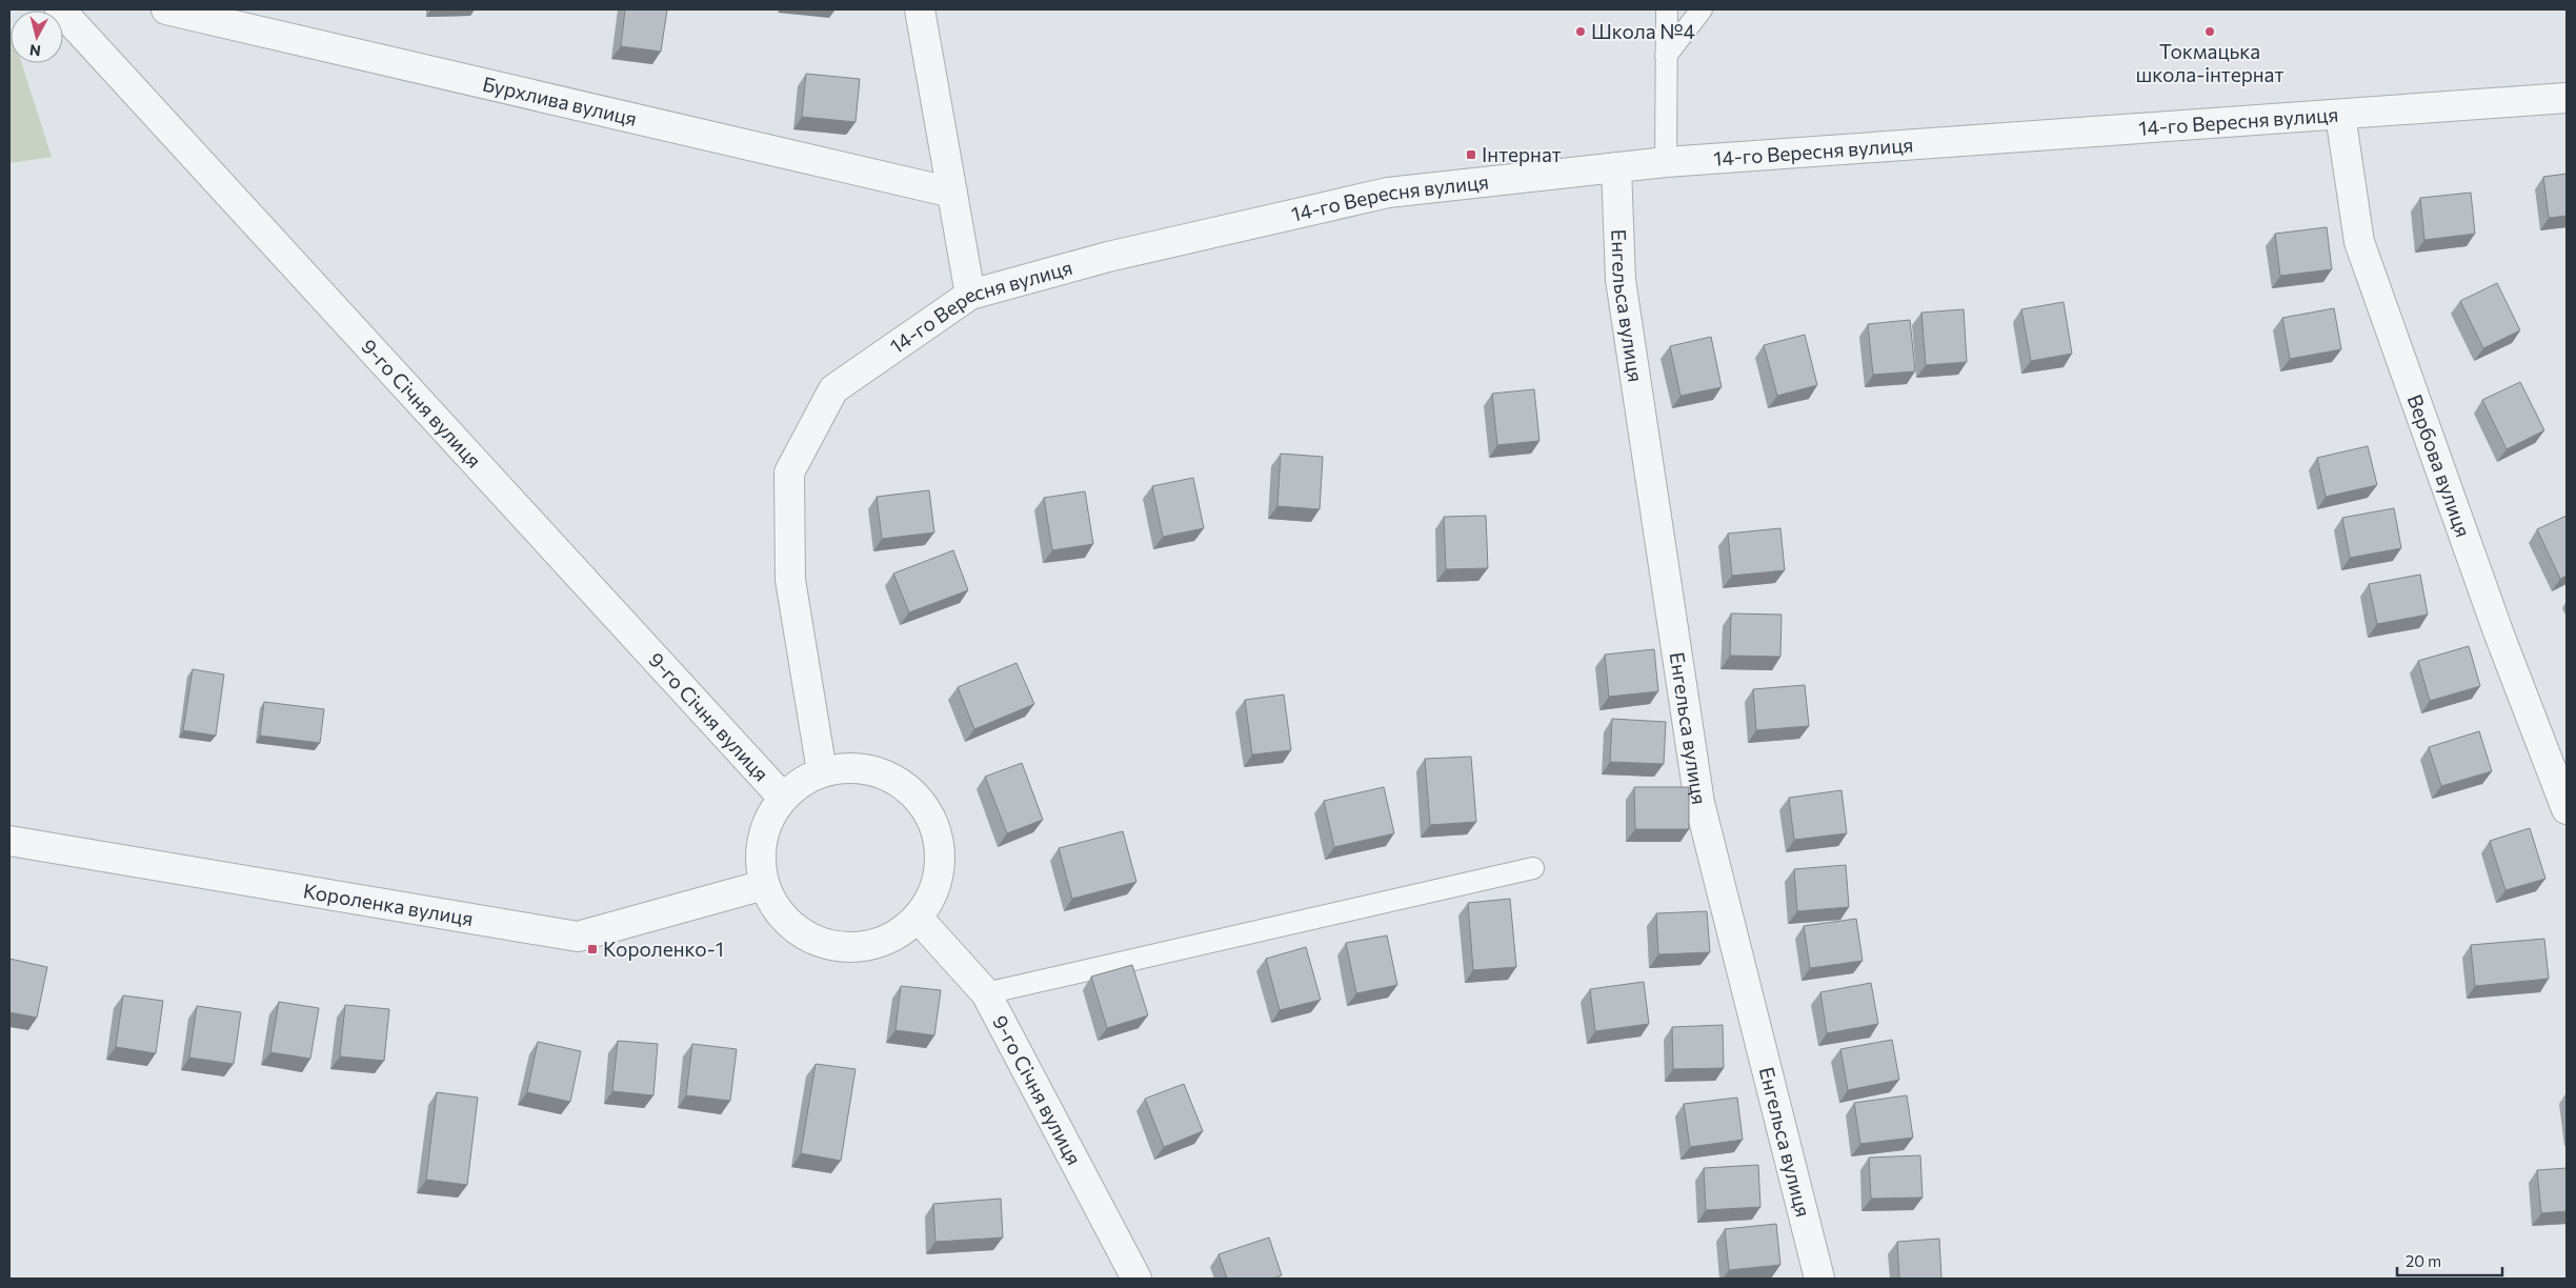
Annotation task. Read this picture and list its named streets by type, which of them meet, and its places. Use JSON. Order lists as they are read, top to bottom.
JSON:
{
  "streets": {
    "street": [
      "Бурхлива вулиця",
      "14-го Вересня вулиця",
      "Енгельса вулиця",
      "9-го Січня вулиця",
      "Вербова вулиця",
      "Короленка вулиця"
    ]
  },
  "crossings": [
    ["14-го Вересня вулиця", "Енгельса вулиця"],
    ["14-го Вересня вулиця", "9-го Січня вулиця"],
    ["14-го Вересня вулиця", "Вербова вулиця"],
    ["14-го Вересня вулиця", "Короленка вулиця"],
    ["9-го Січня вулиця", "Короленка вулиця"]
  ],
  "places": {
    "other": ["Школа №4", "Токмацька школа-інтернат"],
    "transit": ["Інтернат", "Короленко-1"]
  },
  "scale_bar": "20 m",
  "north": "bottom"
}
